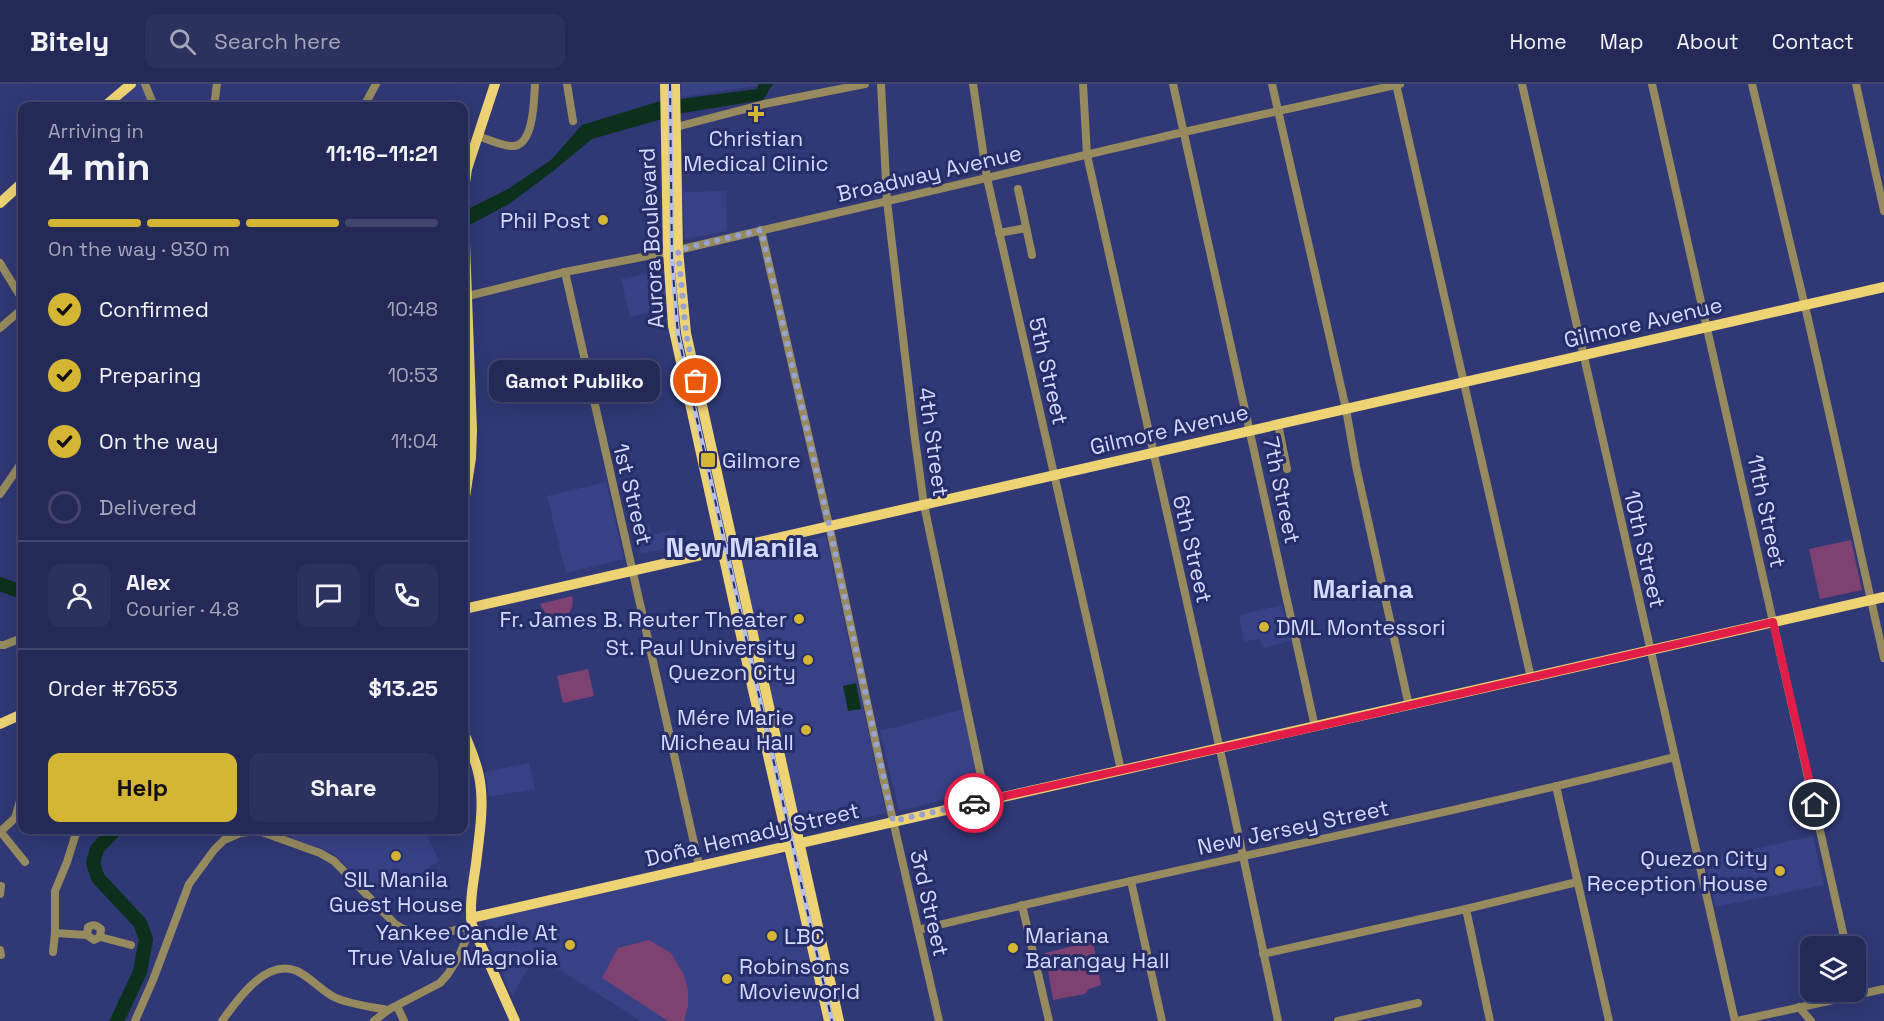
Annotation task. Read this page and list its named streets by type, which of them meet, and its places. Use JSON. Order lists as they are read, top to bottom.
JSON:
{
  "streets": {
    "main road": ["Aurora Boulevard", "Gilmore Avenue", "Doña Hemady Street"],
    "street": [
      "Broadway Avenue",
      "5th Street",
      "4th Street",
      "7th Street",
      "1st Street",
      "11th Street",
      "6th Street",
      "10th Street",
      "New Jersey Street",
      "3rd Street"
    ]
  },
  "crossings": [
    ["Broadway Avenue", "Aurora Boulevard"],
    ["Broadway Avenue", "5th Street"],
    ["Broadway Avenue", "4th Street"],
    ["Broadway Avenue", "7th Street"],
    ["Broadway Avenue", "1st Street"],
    ["Broadway Avenue", "6th Street"],
    ["Broadway Avenue", "3rd Street"],
    ["Aurora Boulevard", "Gilmore Avenue"],
    ["Aurora Boulevard", "Doña Hemady Street"],
    ["Gilmore Avenue", "5th Street"],
    ["Gilmore Avenue", "4th Street"],
    ["Gilmore Avenue", "7th Street"],
    ["Gilmore Avenue", "1st Street"],
    ["Gilmore Avenue", "11th Street"],
    ["Gilmore Avenue", "6th Street"],
    ["Gilmore Avenue", "10th Street"],
    ["Gilmore Avenue", "3rd Street"],
    ["5th Street", "Doña Hemady Street"],
    ["4th Street", "Doña Hemady Street"],
    ["7th Street", "Doña Hemady Street"],
    ["1st Street", "Doña Hemady Street"],
    ["11th Street", "Doña Hemady Street"],
    ["6th Street", "New Jersey Street"],
    ["6th Street", "Doña Hemady Street"],
    ["10th Street", "New Jersey Street"],
    ["10th Street", "Doña Hemady Street"],
    ["New Jersey Street", "3rd Street"],
    ["Doña Hemady Street", "3rd Street"]
  ],
  "districts": ["New Manila", "Mariana"],
  "places": {
    "health": ["Christian Medical Clinic"],
    "other": [
      "Phil Post",
      "Gamot Publiko",
      "Fr. James B. Reuter Theater",
      "DML Montessori",
      "St. Paul University Quezon City",
      "Mére Marie Micheau Hall",
      "SIL Manila Guest House",
      "Quezon City Reception House",
      "LBC",
      "Yankee Candle At True Value Magnolia",
      "Mariana Barangay Hall",
      "Robinsons Movieworld"
    ],
    "transit": ["Gilmore"]
  },
  "page": {
    "header": "Bitely",
    "search": "Search here",
    "nav": [
      "Home",
      "Map",
      "About",
      "Contact"
    ],
    "heading": ["4 min", "Arriving in", "11:16–11:21"],
    "panel": [
      "Alex",
      "Courier · 4.8",
      "Order #7653",
      "$13.25"
    ],
    "bar": "On the way · 930 m",
    "list": [
      ["Confirmed", "10:48"],
      ["Preparing", "10:53"],
      ["On the way", "11:04"],
      "Delivered"
    ],
    "bubble": "Gamot Publiko",
    "buttons": ["Help", "Share"]
  }
}
